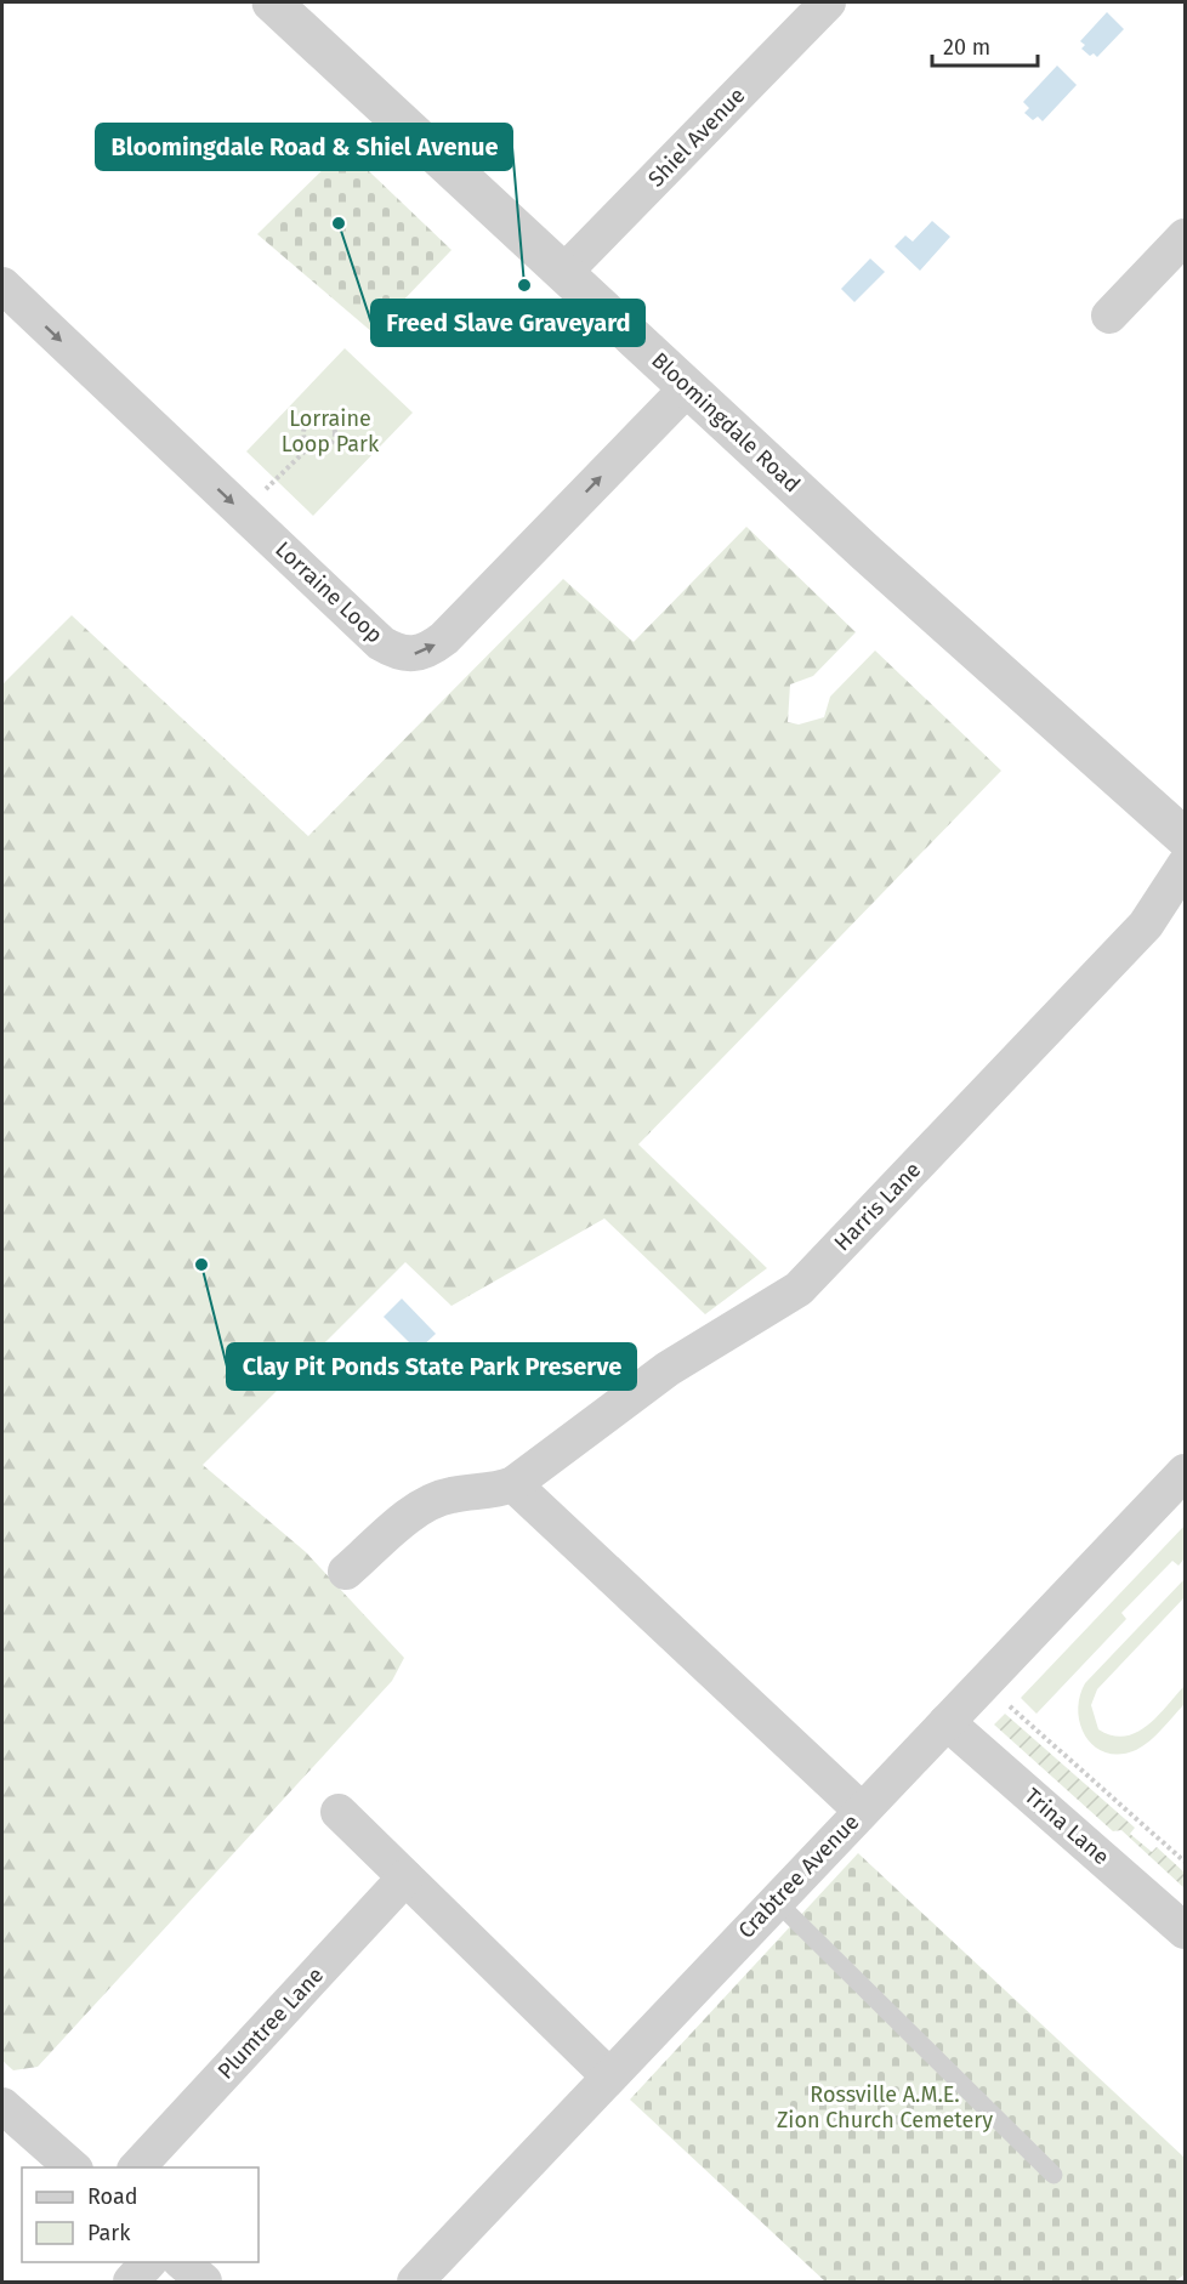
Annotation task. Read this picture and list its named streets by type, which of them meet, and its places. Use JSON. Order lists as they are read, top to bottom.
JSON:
{
  "streets": {
    "street": [
      "Shiel Avenue",
      "Bloomingdale Road",
      "Lorraine Loop",
      "Harris Lane",
      "Trina Lane",
      "Crabtree Avenue",
      "Plumtree Lane"
    ]
  },
  "crossings": [
    ["Shiel Avenue", "Bloomingdale Road"],
    ["Bloomingdale Road", "Lorraine Loop"],
    ["Trina Lane", "Crabtree Avenue"]
  ],
  "parks": ["Lorraine Loop Park", "Rossville A.M.E. Zion Church Cemetery"],
  "places": ["Freed Slave Graveyard", "Bloomingdale Road & Shiel Avenue", "Clay Pit Ponds State Park Preserve"],
  "legend": ["Road", "Park"],
  "scale_bar": "20 m"
}
